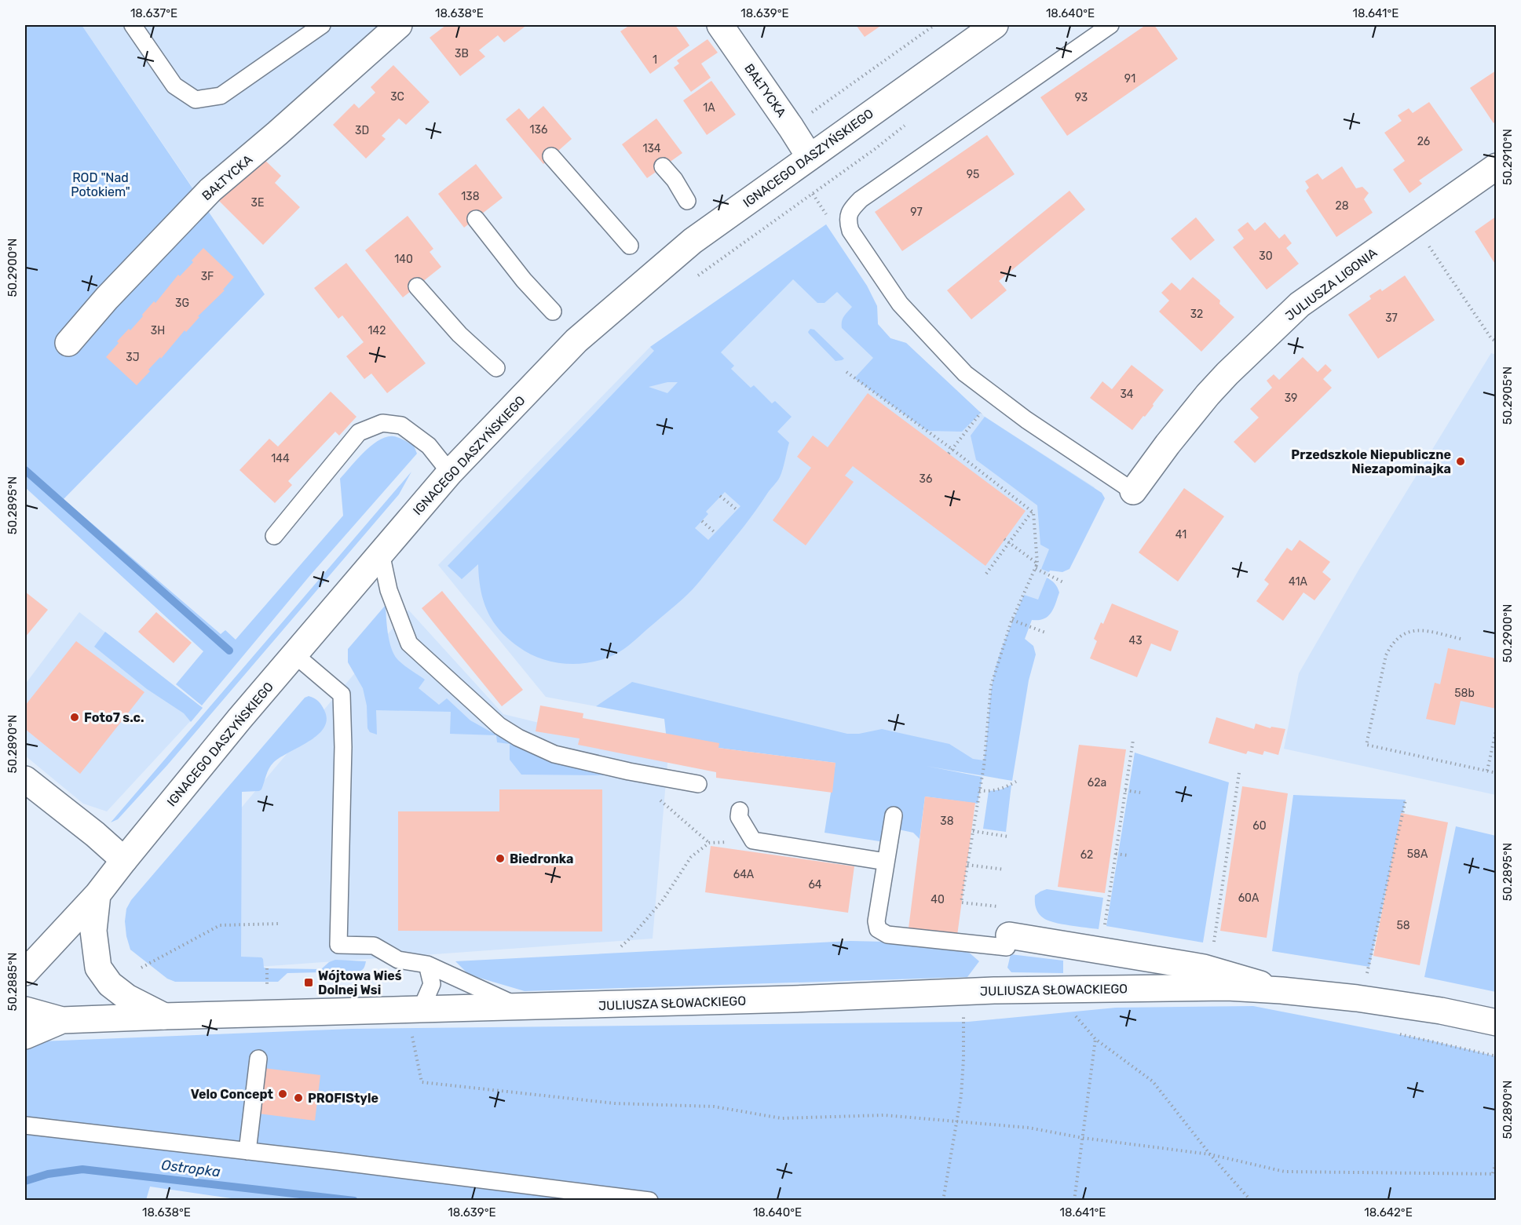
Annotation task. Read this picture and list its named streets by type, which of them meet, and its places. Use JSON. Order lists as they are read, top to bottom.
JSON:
{
  "streets": {
    "street": [
      "BAŁTYCKA",
      "IGNACEGO DASZYŃSKIEGO",
      "JULIUSZA LIGONIA",
      "JULIUSZA SŁOWACKIEGO"
    ]
  },
  "crossings": [
    ["BAŁTYCKA", "IGNACEGO DASZYŃSKIEGO"]
  ],
  "water": ["Ostropka"],
  "parks": ["ROD \"Nad Potokiem\""],
  "places": {
    "other": [
      "Przedszkole Niepubliczne Niezapominajka",
      "Foto7 s.c.",
      "Biedronka",
      "Velo Concept",
      "PROFIStyle"
    ],
    "transit": ["Wójtowa Wieś Dolnej Wsi"]
  },
  "house_numbers": [
    "3B",
    "1",
    "91",
    "3C",
    "93",
    "1A",
    "136",
    "3D",
    "26",
    "134",
    "95",
    "138",
    "3E",
    "28",
    "97",
    "30",
    "140",
    "3F",
    "3G",
    "32",
    "37",
    "3H",
    "142",
    "3J",
    "34",
    "39",
    "144",
    "36",
    "41",
    "41A",
    "43",
    "58b",
    "62a",
    "38",
    "60",
    "58A",
    "62",
    "64A",
    "64",
    "60A",
    "40",
    "58"
  ],
  "coordinates": [
    "18.637°E",
    "18.638°E",
    "18.639°E",
    "18.640°E",
    "18.641°E",
    "50.2910°N",
    "50.2900°N",
    "50.2905°N",
    "50.2895°N",
    "50.2890°N",
    "50.2885°N",
    "18.642°E"
  ]
}
